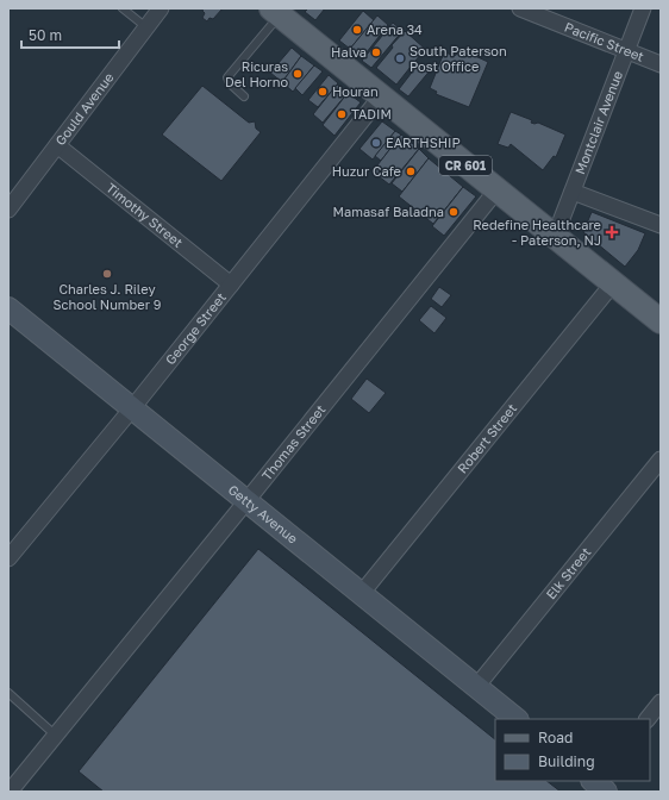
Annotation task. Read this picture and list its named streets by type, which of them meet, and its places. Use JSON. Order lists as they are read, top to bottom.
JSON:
{
  "streets": {
    "main road": ["CR 601"],
    "street": [
      "Pacific Street",
      "Gould Avenue",
      "Montclair Avenue",
      "Timothy Street",
      "George Street",
      "Robert Street",
      "Thomas Street",
      "Getty Avenue",
      "Elk Street"
    ]
  },
  "crossings": [
    ["Pacific Street", "Montclair Avenue"],
    ["Gould Avenue", "Timothy Street"],
    ["Montclair Avenue", "CR 601"],
    ["CR 601", "George Street"],
    ["CR 601", "Robert Street"],
    ["CR 601", "Thomas Street"],
    ["Timothy Street", "George Street"],
    ["George Street", "Getty Avenue"],
    ["Robert Street", "Getty Avenue"],
    ["Thomas Street", "Getty Avenue"],
    ["Getty Avenue", "Elk Street"]
  ],
  "places": {
    "other": [
      "Arena 34",
      "Halva",
      "South Paterson Post Office",
      "Ricuras Del Horno",
      "Houran",
      "TADIM",
      "EARTHSHIP",
      "Huzur Cafe",
      "Mamasaf Baladna",
      "Charles J. Riley School Number 9"
    ],
    "health": ["Redefine Healthcare - Paterson, NJ"]
  },
  "legend": ["Road", "Building"],
  "scale_bar": "50 m"
}
